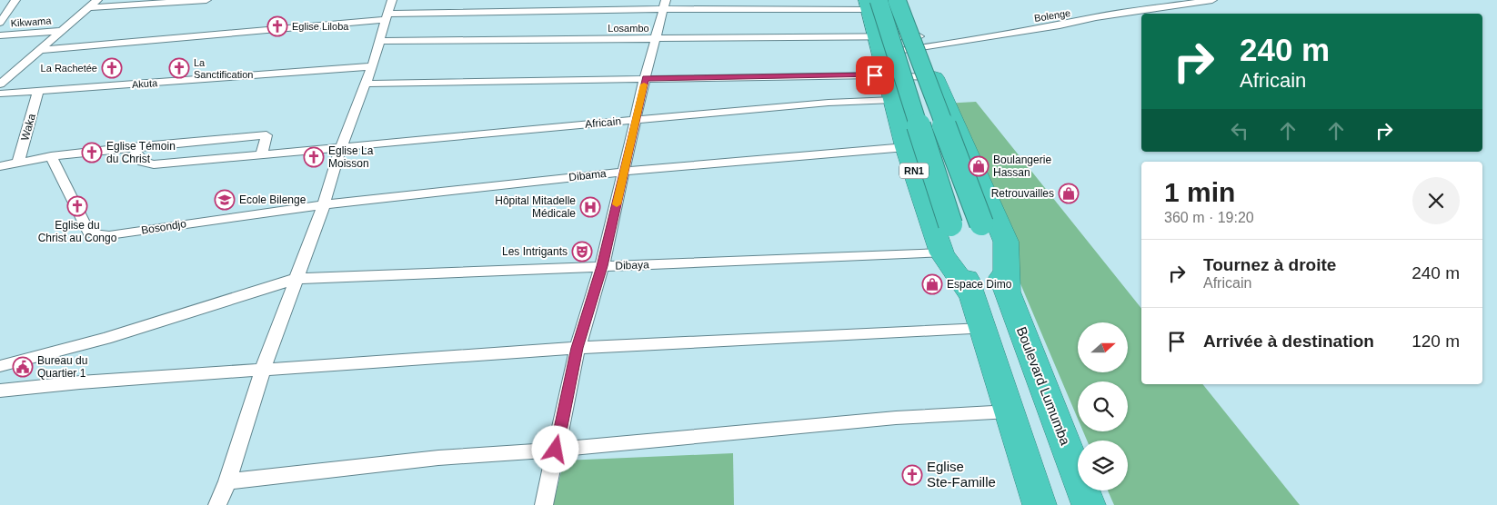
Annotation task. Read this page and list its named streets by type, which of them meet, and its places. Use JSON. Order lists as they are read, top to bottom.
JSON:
{
  "streets": {
    "highway": ["RN1", "Boulevard Lumumba"],
    "street": [
      "Bolenge",
      "Kikwama",
      "Losambo",
      "Akuta",
      "Africain",
      "Waka",
      "Dibama",
      "Bosondjo",
      "Dibaya"
    ]
  },
  "crossings": [
    ["Losambo", "RN1"],
    ["Akuta", "Waka"],
    ["Africain", "RN1"],
    ["RN1", "Dibama"],
    ["RN1", "Dibaya"],
    ["Dibama", "Bosondjo"]
  ],
  "places": {
    "church": [
      "Eglise Liloba",
      "La Rachetée",
      "La Sanctification",
      "Eglise Témoin du Christ",
      "Eglise La Moisson",
      "Eglise du Christ au Congo",
      "Eglise Ste-Famille"
    ],
    "shop": ["Boulangerie Hassan", "Retrouvailles", "Espace Dimo"],
    "school or university": ["Ecole Bilenge"],
    "hospital": ["Hôpital Mitadelle Médicale"],
    "theatre": ["Les Intrigants"],
    "public building": ["Bureau du Quartier 1"]
  },
  "north": "right",
  "page": {
    "turn": ["240 m", "Africain"],
    "heading": ["1 min", "360 m · 19:20"],
    "list": [
      {
        "name": "Tournez à droite",
        "note": "Africain",
        "value": "240 m"
      },
      {
        "name": "Arrivée à destination",
        "value": "120 m"
      }
    ]
  }
}
